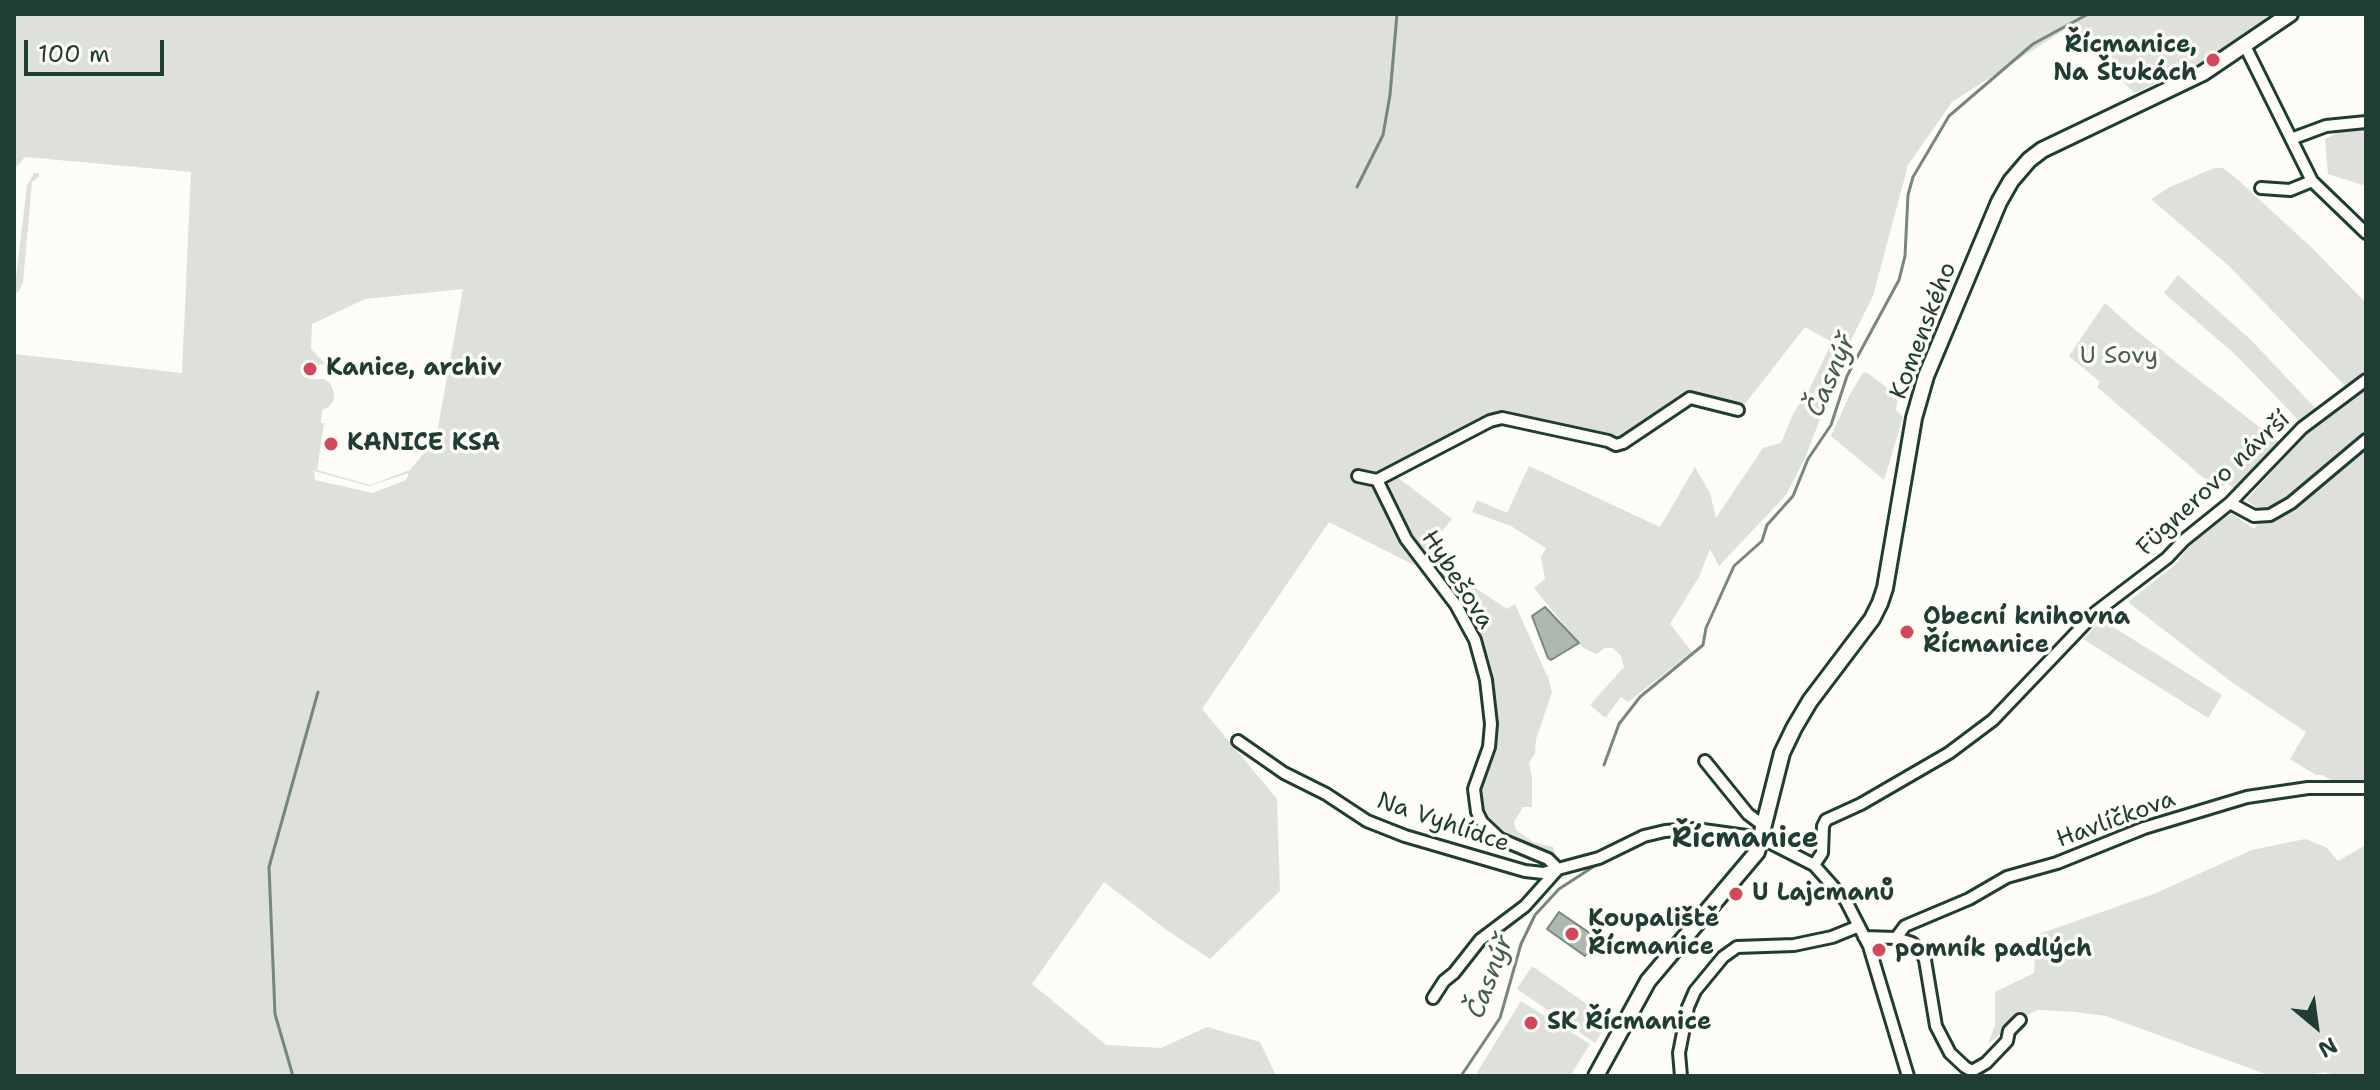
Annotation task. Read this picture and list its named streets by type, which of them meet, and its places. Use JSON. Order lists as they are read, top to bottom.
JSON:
{
  "streets": {
    "main road": ["Komenského"],
    "street": [
      "Fügnerovo návrší",
      "Hybešova",
      "Havlíčkova",
      "Na Vyhlídce"
    ]
  },
  "crossings": [
    ["Komenského", "Na Vyhlídce"],
    ["Hybešova", "Na Vyhlídce"]
  ],
  "districts": ["Řícmanice"],
  "water": ["Časnýř"],
  "parks": ["U Sovy"],
  "places": [
    "Řícmanice, Na Štukách",
    "Kanice, archiv",
    "KANICE KSA",
    "Obecní knihovna Řícmanice",
    "U Lajcmanů",
    "Koupaliště Řícmanice",
    "pomník padlých",
    "SK Řícmanice"
  ],
  "scale_bar": "100 m",
  "north": "bottom right"
}
